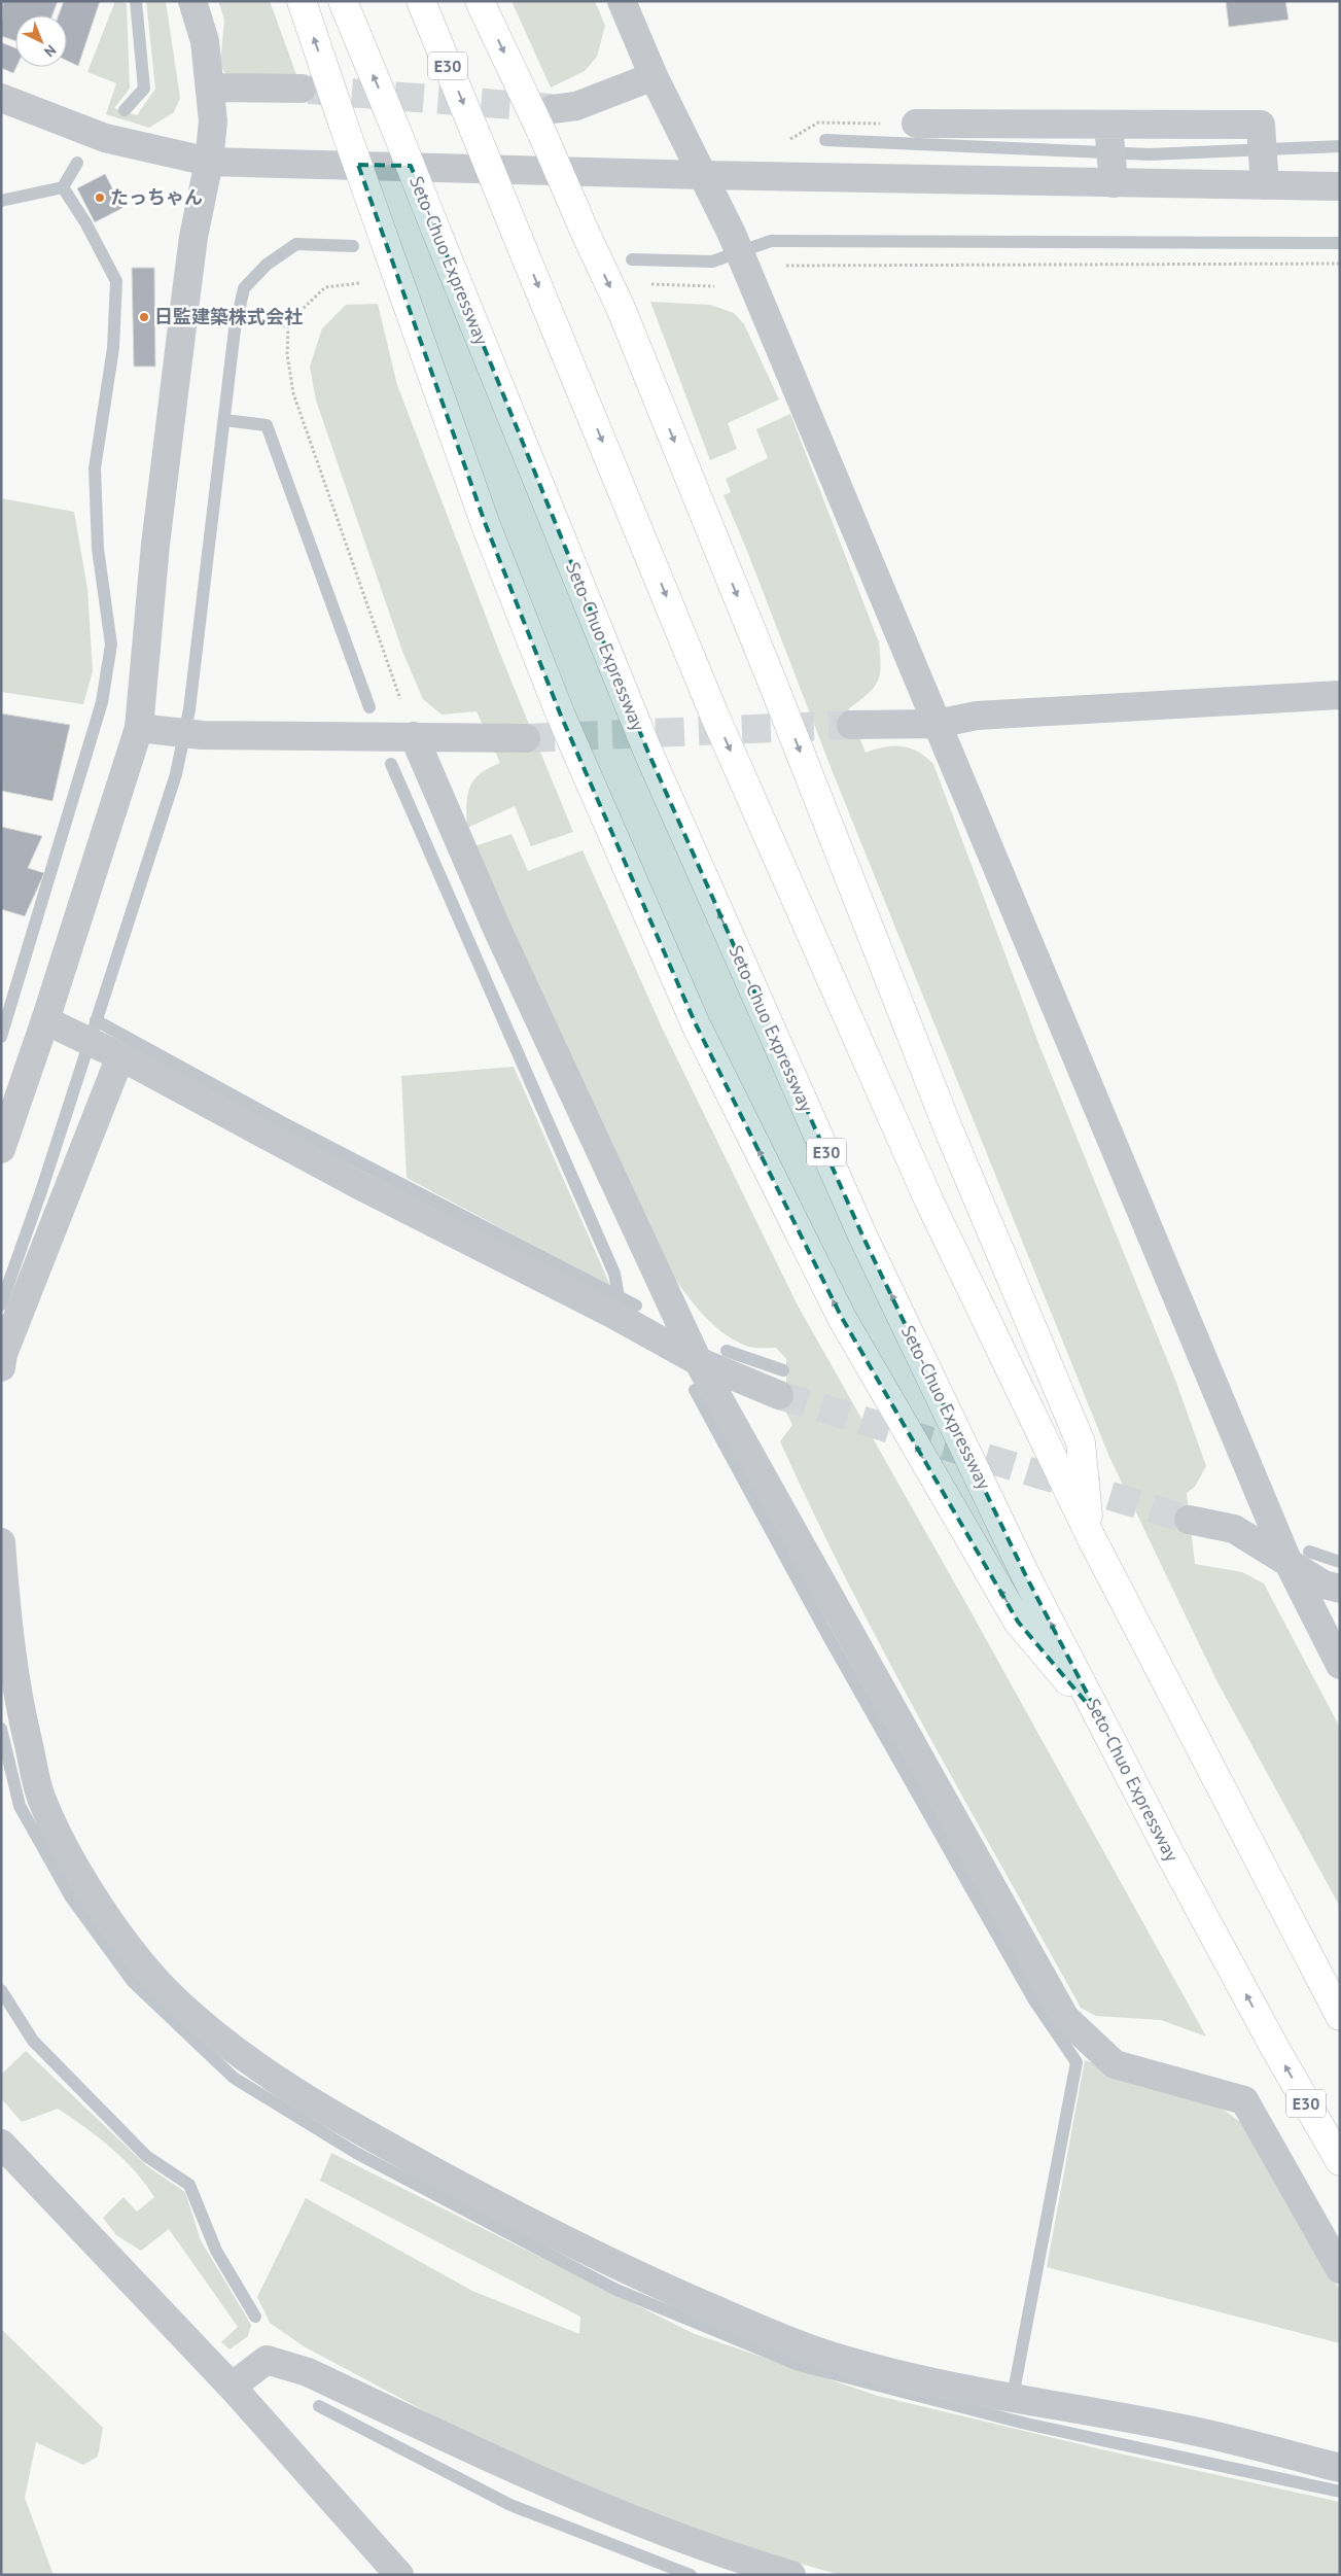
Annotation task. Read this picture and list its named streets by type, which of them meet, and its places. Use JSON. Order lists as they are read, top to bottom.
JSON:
{
  "streets": {
    "highway": ["E30", "Seto-Chuo Expressway"]
  },
  "places": ["たっちゃん", "日監建築株式会社"],
  "north": "bottom right"
}
